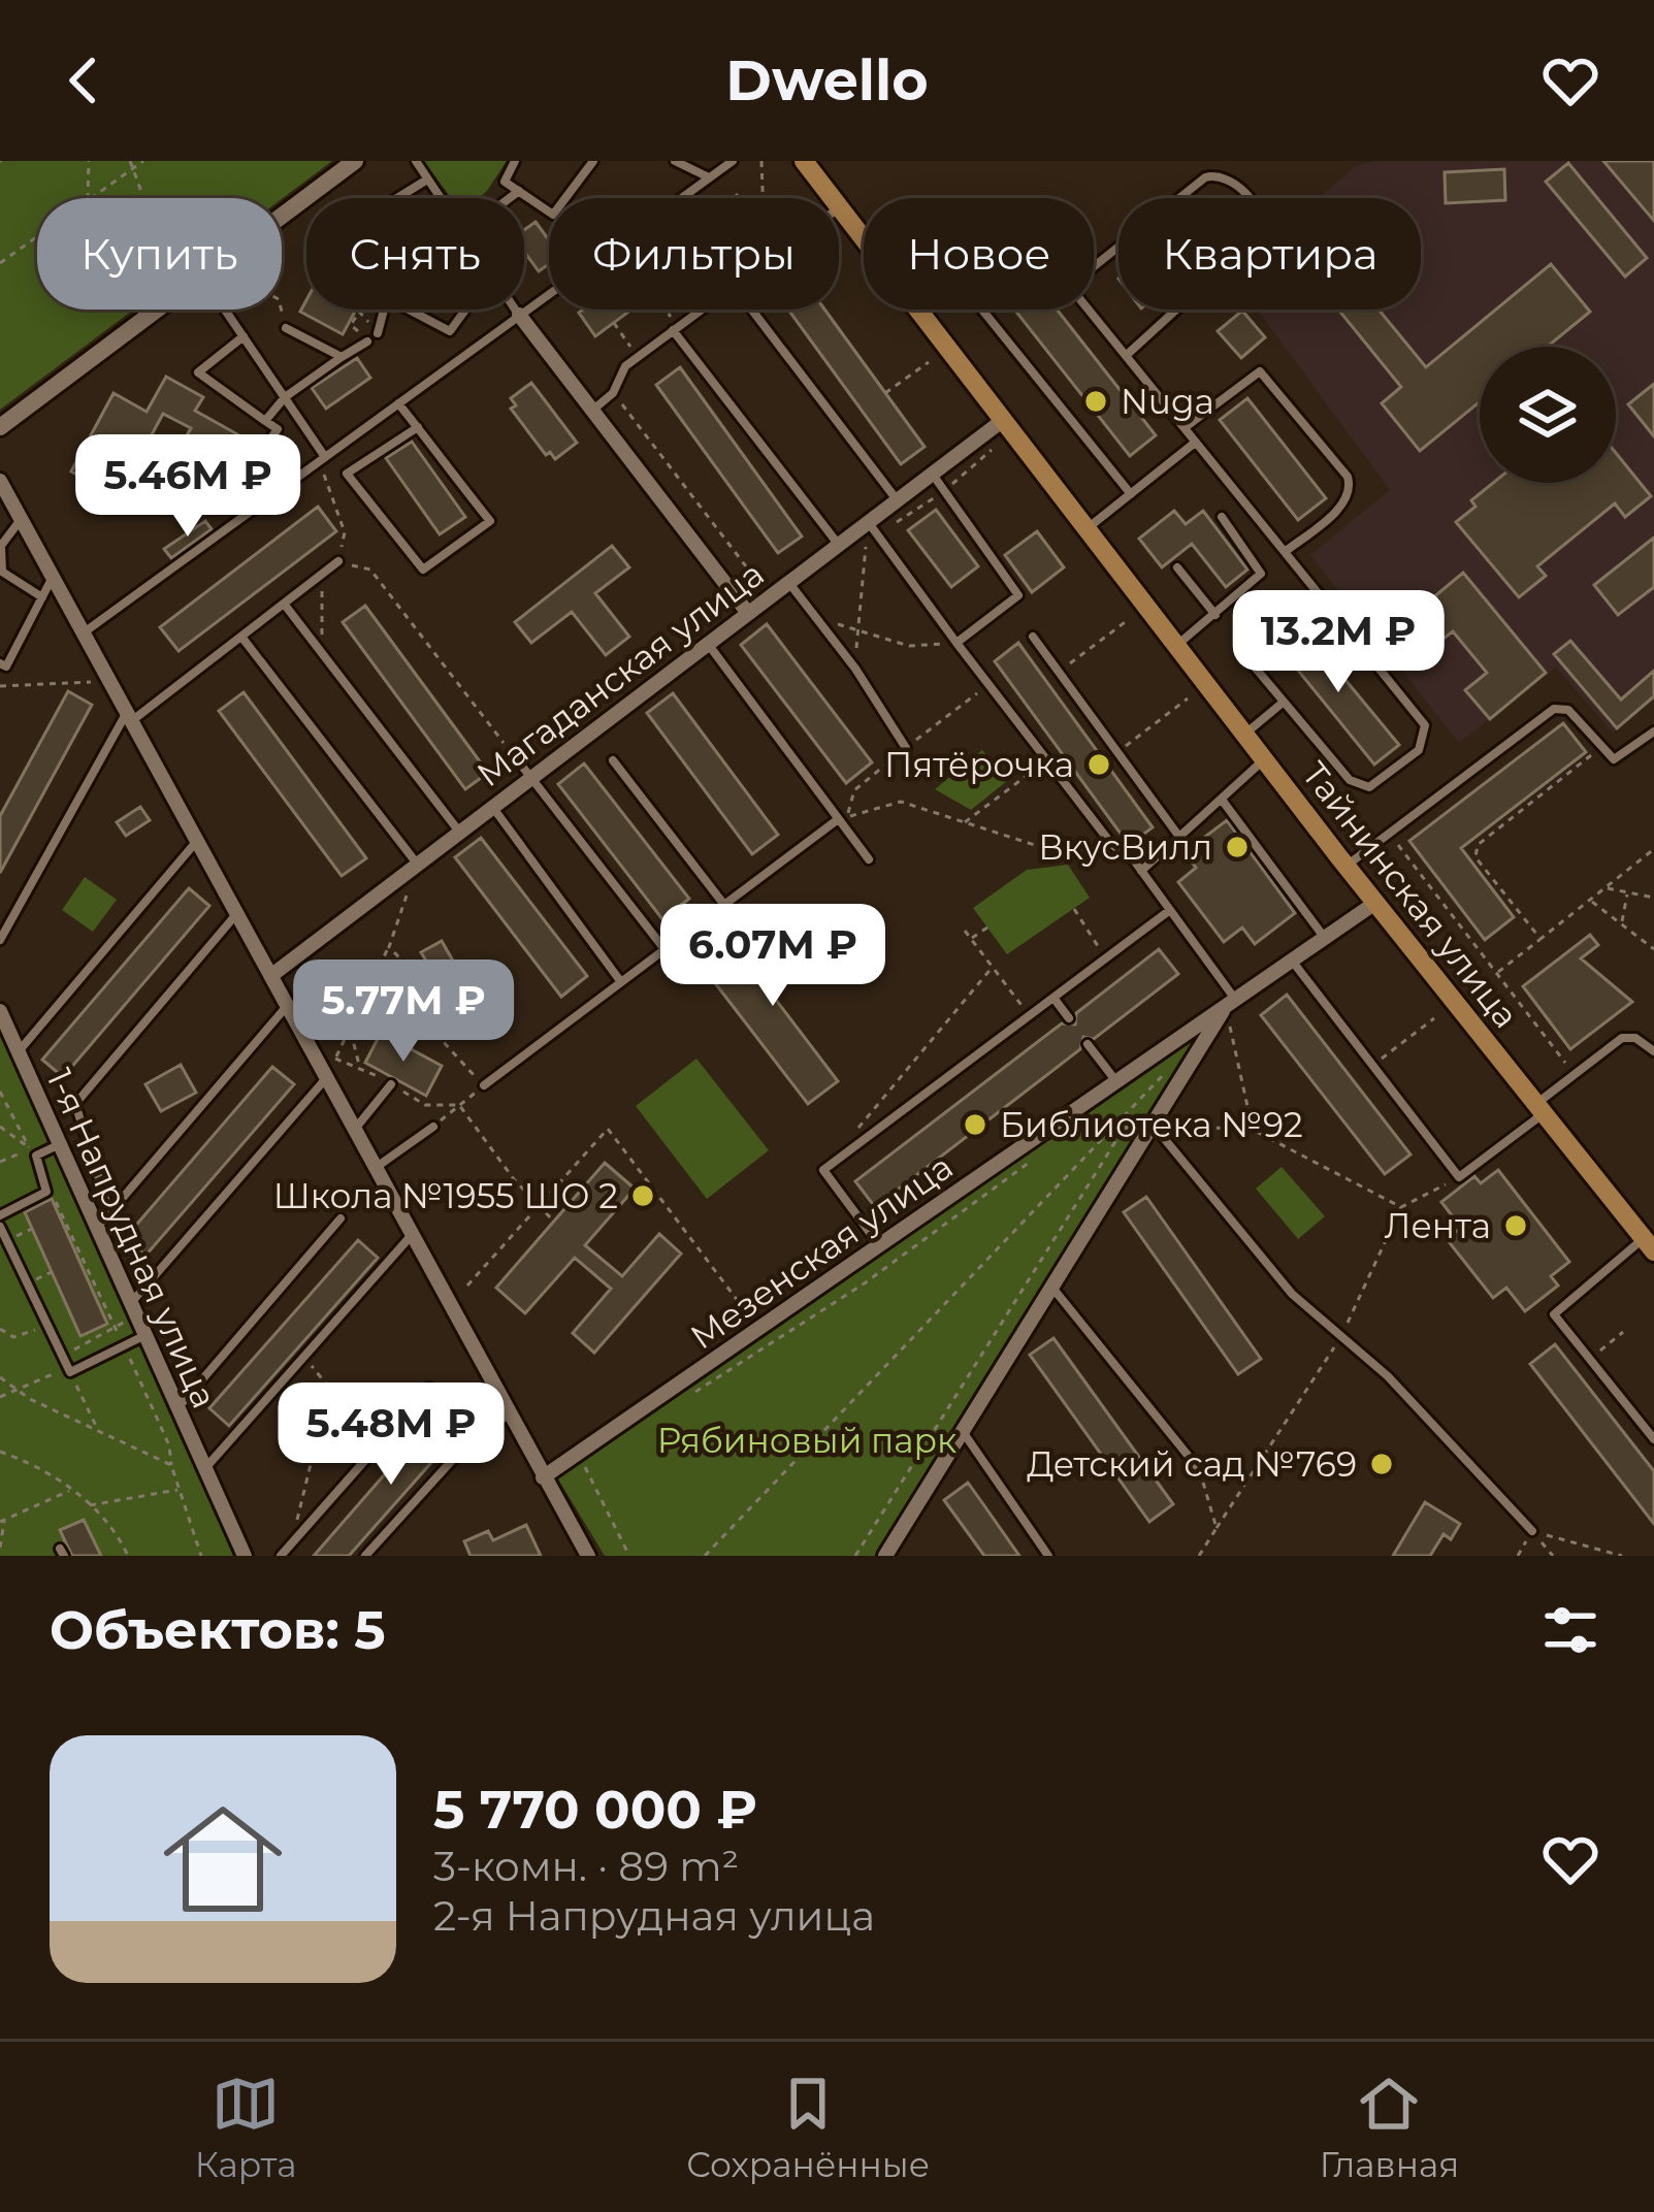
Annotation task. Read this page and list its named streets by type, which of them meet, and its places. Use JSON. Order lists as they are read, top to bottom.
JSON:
{
  "streets": {
    "main road": ["Тайнинская улица"],
    "street": ["Магаданская улица", "1-я Напрудная улица", "Мезенская улица"]
  },
  "crossings": [
    ["Магаданская улица", "Тайнинская улица"],
    ["Тайнинская улица", "Мезенская улица"]
  ],
  "parks": ["Рябиновый парк"],
  "places": [
    "Nuga",
    "Пятёрочка",
    "ВкусВилл",
    "Библиотека №92",
    "Школа №1955 ШО 2",
    "Лента",
    "Детский сад №769"
  ],
  "page": {
    "header": "Dwello",
    "chip": [
      "Купить",
      "Снять",
      "Фильтры",
      "Новое",
      "Квартира"
    ],
    "price": [
      "5.46M ₽",
      "13.2M ₽",
      "6.07M ₽",
      "5.77M ₽",
      "5.48M ₽"
    ],
    "heading": "Объектов: 5",
    "list": [
      {
        "name": "5 770 000 ₽",
        "note": "3-комн. · 89 m² · 2-я Напрудная улица"
      }
    ],
    "tabs": ["Карта", "Сохранённые", "Главная"]
  }
}
